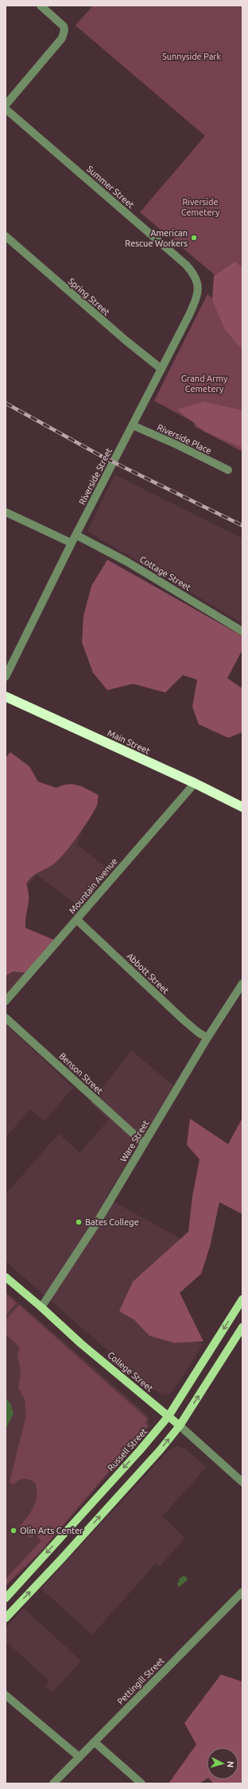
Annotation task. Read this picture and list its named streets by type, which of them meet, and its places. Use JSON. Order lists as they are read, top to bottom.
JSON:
{
  "streets": {
    "highway": ["Main Street"],
    "main road": ["College Street", "Russell Street"],
    "street": [
      "Summer Street",
      "Spring Street",
      "Riverside Place",
      "Riverside Street",
      "Cottage Street",
      "Mountain Avenue",
      "Abbott Street",
      "Benson Street",
      "Ware Street",
      "Pettingill Street"
    ]
  },
  "crossings": [
    ["Summer Street", "Riverside Street"],
    ["Spring Street", "Riverside Street"],
    ["Riverside Place", "Riverside Street"],
    ["Riverside Street", "Cottage Street"],
    ["Main Street", "Mountain Avenue"],
    ["Mountain Avenue", "Abbott Street"],
    ["Abbott Street", "Ware Street"],
    ["Benson Street", "Ware Street"],
    ["Ware Street", "College Street"],
    ["College Street", "Russell Street"]
  ],
  "parks": ["Sunnyside Park", "Riverside Cemetery", "Grand Army Cemetery"],
  "places": ["American Rescue Workers", "Bates College", "Olin Arts Center"],
  "north": "right"
}
